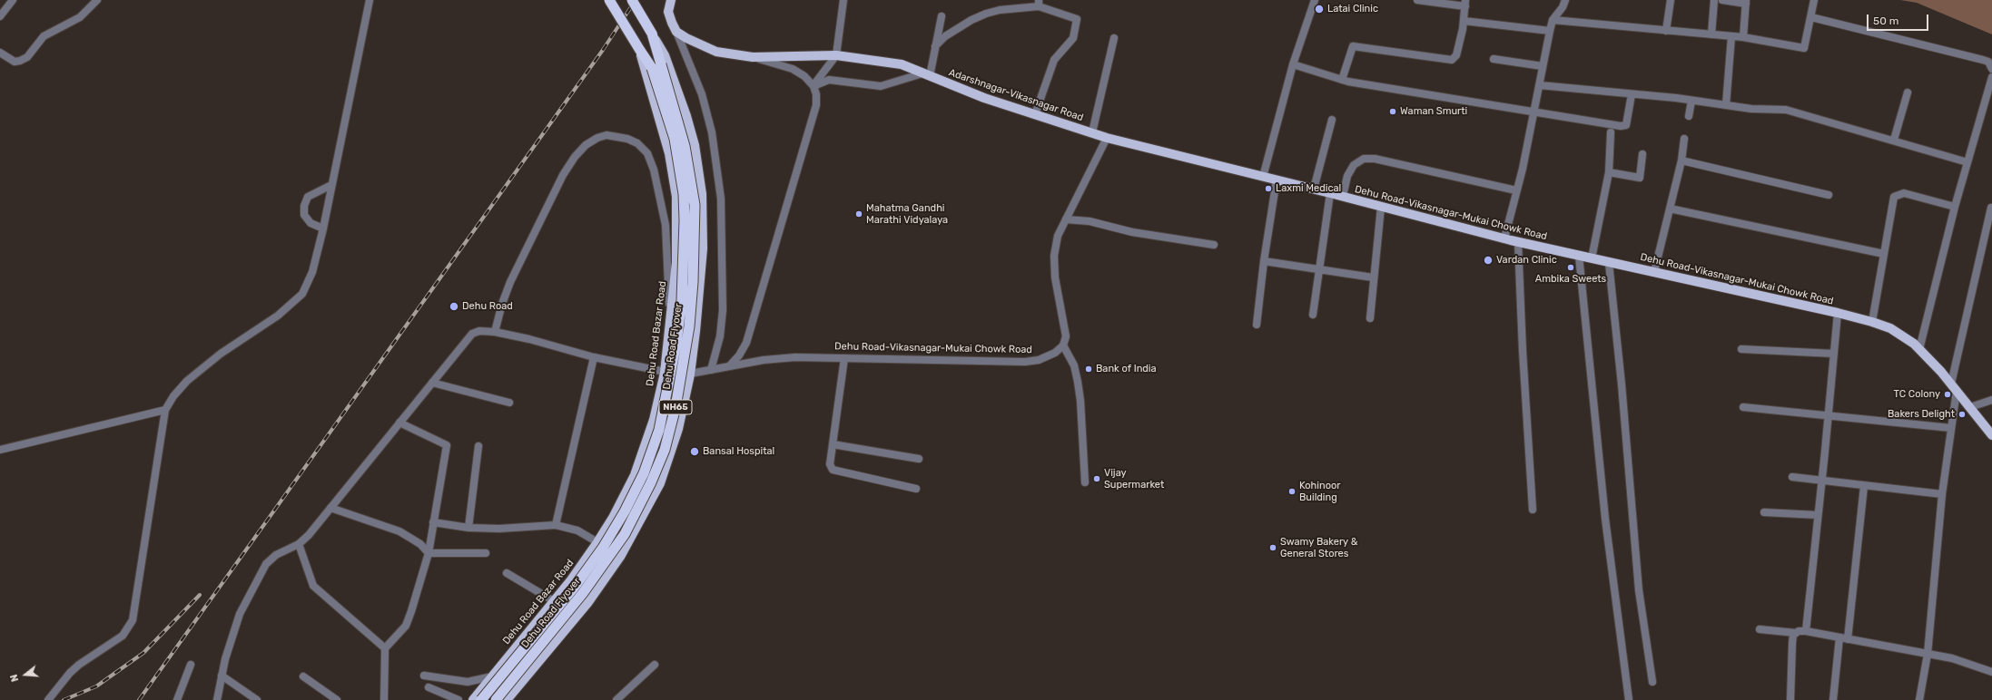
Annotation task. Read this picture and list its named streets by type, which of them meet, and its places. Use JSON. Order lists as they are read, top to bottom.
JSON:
{
  "streets": {
    "highway": ["Dehu Road Flyover", "NH65"],
    "main road": ["Adarshnagar-Vikasnagar Road", "Dehu Road-Vikasnagar-Mukai Chowk Road", "Dehu Road Bazar Road"]
  },
  "crossings": [
    ["Adarshnagar-Vikasnagar Road", "Dehu Road-Vikasnagar-Mukai Chowk Road"],
    ["Dehu Road-Vikasnagar-Mukai Chowk Road", "Dehu Road Bazar Road"],
    ["Dehu Road Bazar Road", "Dehu Road Flyover"],
    ["Dehu Road Flyover", "NH65"]
  ],
  "places": [
    "Latai Clinic",
    "Waman Smurti",
    "Laxmi Medical",
    "Mahatma Gandhi Marathi Vidyalaya",
    "Vardan Clinic",
    "Ambika Sweets",
    "Dehu Road",
    "Bank of India",
    "TC Colony",
    "Bakers Delight",
    "Bansal Hospital",
    "Vijay Supermarket",
    "Kohinoor Building",
    "Swamy Bakery & General Stores"
  ],
  "scale_bar": "50 m",
  "north": "left"
}
